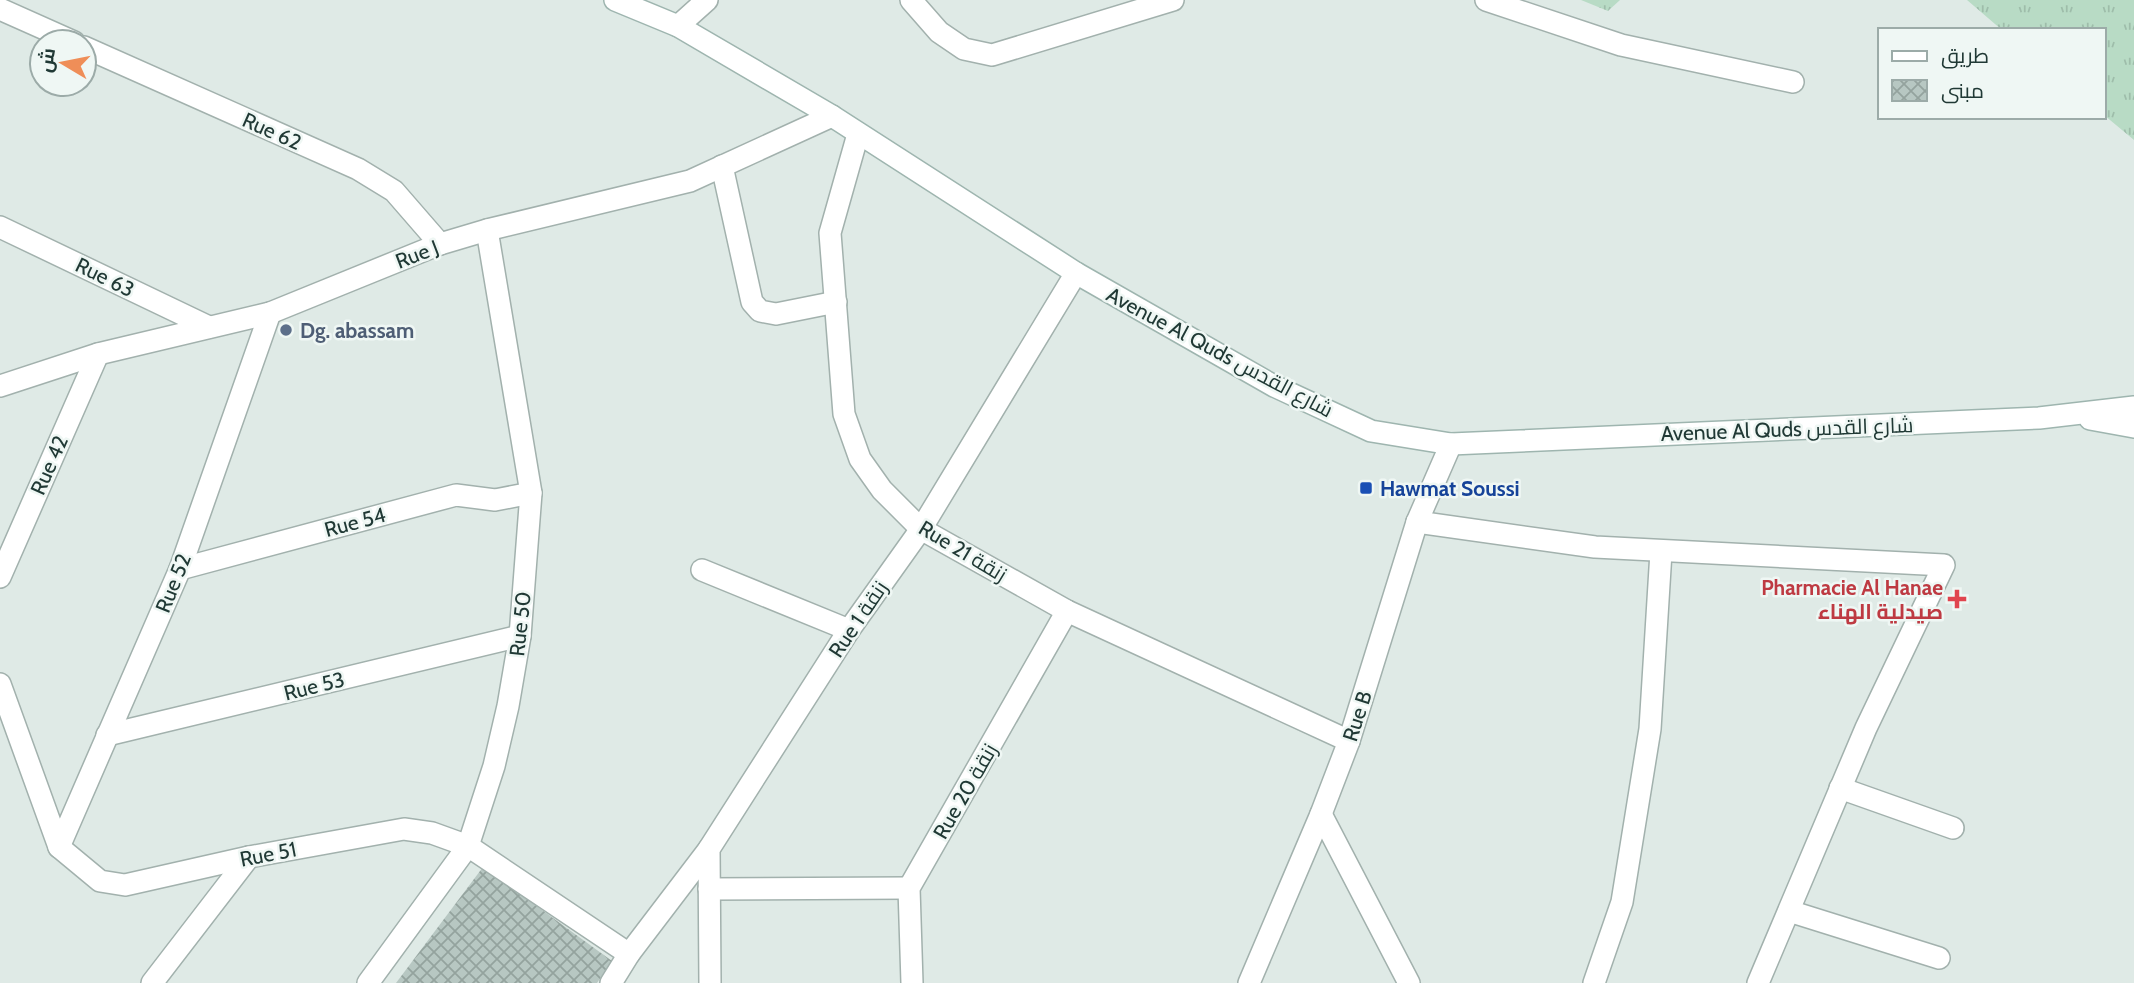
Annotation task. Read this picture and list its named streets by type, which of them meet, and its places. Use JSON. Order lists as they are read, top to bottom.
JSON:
{
  "streets": {
    "street": [
      "Rue 62",
      "Rue J",
      "Rue 63",
      "Avenue Al Quds شارع القدس",
      "Rue 42",
      "Rue 54",
      "Rue 21 زنقة",
      "Rue 52",
      "Rue 1 زنقة",
      "Rue 50",
      "Rue 53",
      "Rue B",
      "Rue 20 زنقة",
      "Rue 51"
    ]
  },
  "crossings": [
    ["Rue 62", "Rue J"],
    ["Rue J", "Rue 63"],
    ["Rue J", "Avenue Al Quds شارع القدس"],
    ["Rue J", "Rue 42"],
    ["Rue J", "Rue 52"],
    ["Rue J", "Rue 50"],
    ["Avenue Al Quds شارع القدس", "Rue 21 زنقة"],
    ["Avenue Al Quds شارع القدس", "Rue 1 زنقة"],
    ["Avenue Al Quds شارع القدس", "Rue B"],
    ["Rue 54", "Rue 52"],
    ["Rue 54", "Rue 50"],
    ["Rue 21 زنقة", "Rue 1 زنقة"],
    ["Rue 21 زنقة", "Rue B"],
    ["Rue 21 زنقة", "Rue 20 زنقة"],
    ["Rue 52", "Rue 53"],
    ["Rue 52", "Rue 51"],
    ["Rue 1 زنقة", "Rue 51"],
    ["Rue 50", "Rue 53"],
    ["Rue 50", "Rue 51"]
  ],
  "places": {
    "other": ["Dg. abassam"],
    "transit": ["Hawmat Soussi"],
    "health": ["Pharmacie Al Hanae صيدلية الهناء"]
  },
  "legend": ["طريق", "مبنى"],
  "north": "left"
}
